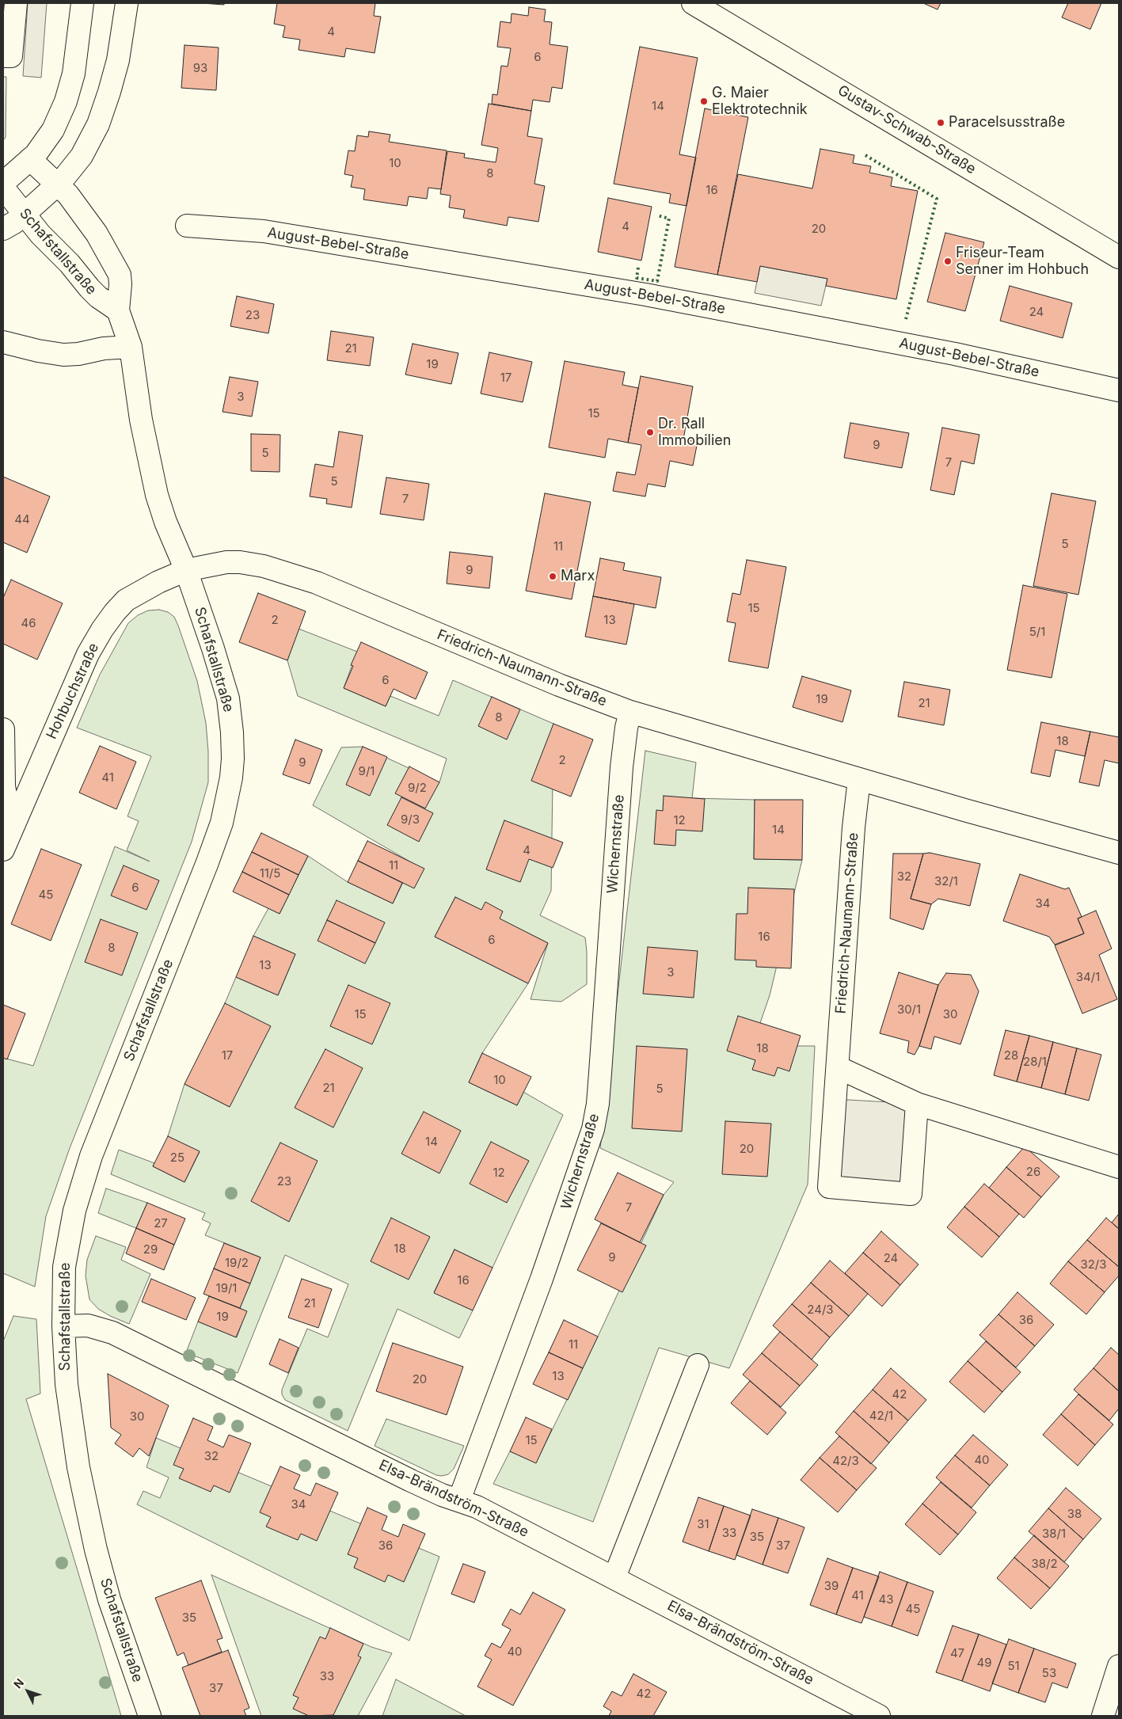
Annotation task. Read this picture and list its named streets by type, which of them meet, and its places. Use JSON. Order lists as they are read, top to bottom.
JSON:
{
  "streets": {
    "main road": [
      "Gustav-Schwab-Straße",
      "August-Bebel-Straße",
      "Schafstallstraße",
      "Friedrich-Naumann-Straße",
      "Hohbuchstraße",
      "Wichernstraße",
      "Elsa-Brändström-Straße"
    ]
  },
  "crossings": [
    ["Schafstallstraße", "Friedrich-Naumann-Straße"],
    ["Schafstallstraße", "Hohbuchstraße"],
    ["Schafstallstraße", "Elsa-Brändström-Straße"],
    ["Friedrich-Naumann-Straße", "Hohbuchstraße"],
    ["Friedrich-Naumann-Straße", "Wichernstraße"],
    ["Wichernstraße", "Elsa-Brändström-Straße"]
  ],
  "places": [
    "G. Maier Elektrotechnik",
    "Paracelsusstraße",
    "Friseur-Team Senner im Hohbuch",
    "Dr. Rall Immobilien",
    "Marx"
  ],
  "house_numbers": [
    "4",
    "6",
    "93",
    "14",
    "10",
    "8",
    "16",
    "4",
    "20",
    "24",
    "23",
    "21",
    "19",
    "17",
    "3",
    "15",
    "9",
    "5",
    "7",
    "5",
    "7",
    "44",
    "5",
    "11",
    "9",
    "15",
    "2",
    "13",
    "46",
    "5/1",
    "6",
    "19",
    "21",
    "8",
    "18",
    "2",
    "9",
    "9/1",
    "41",
    "9/2",
    "9/3",
    "12",
    "14",
    "4",
    "11",
    "11/5",
    "32",
    "32/1",
    "6",
    "45",
    "34",
    "16",
    "6",
    "8",
    "13",
    "3",
    "34/1",
    "30/1",
    "15",
    "30",
    "18",
    "17",
    "28",
    "28/1",
    "10",
    "21",
    "5",
    "14",
    "20",
    "25",
    "26",
    "12",
    "23",
    "7",
    "27",
    "18",
    "29",
    "9",
    "24",
    "19/2",
    "32/3",
    "16",
    "19/1",
    "21",
    "24/3",
    "19",
    "36",
    "11",
    "13",
    "20",
    "42",
    "42/1",
    "30",
    "15",
    "32",
    "40",
    "42/3",
    "34",
    "38",
    "31",
    "33",
    "38/1",
    "35",
    "36",
    "37",
    "38/2",
    "39",
    "41",
    "43",
    "45",
    "35",
    "40",
    "47",
    "49",
    "51",
    "53",
    "33",
    "37",
    "42"
  ],
  "north": "top left"
}
